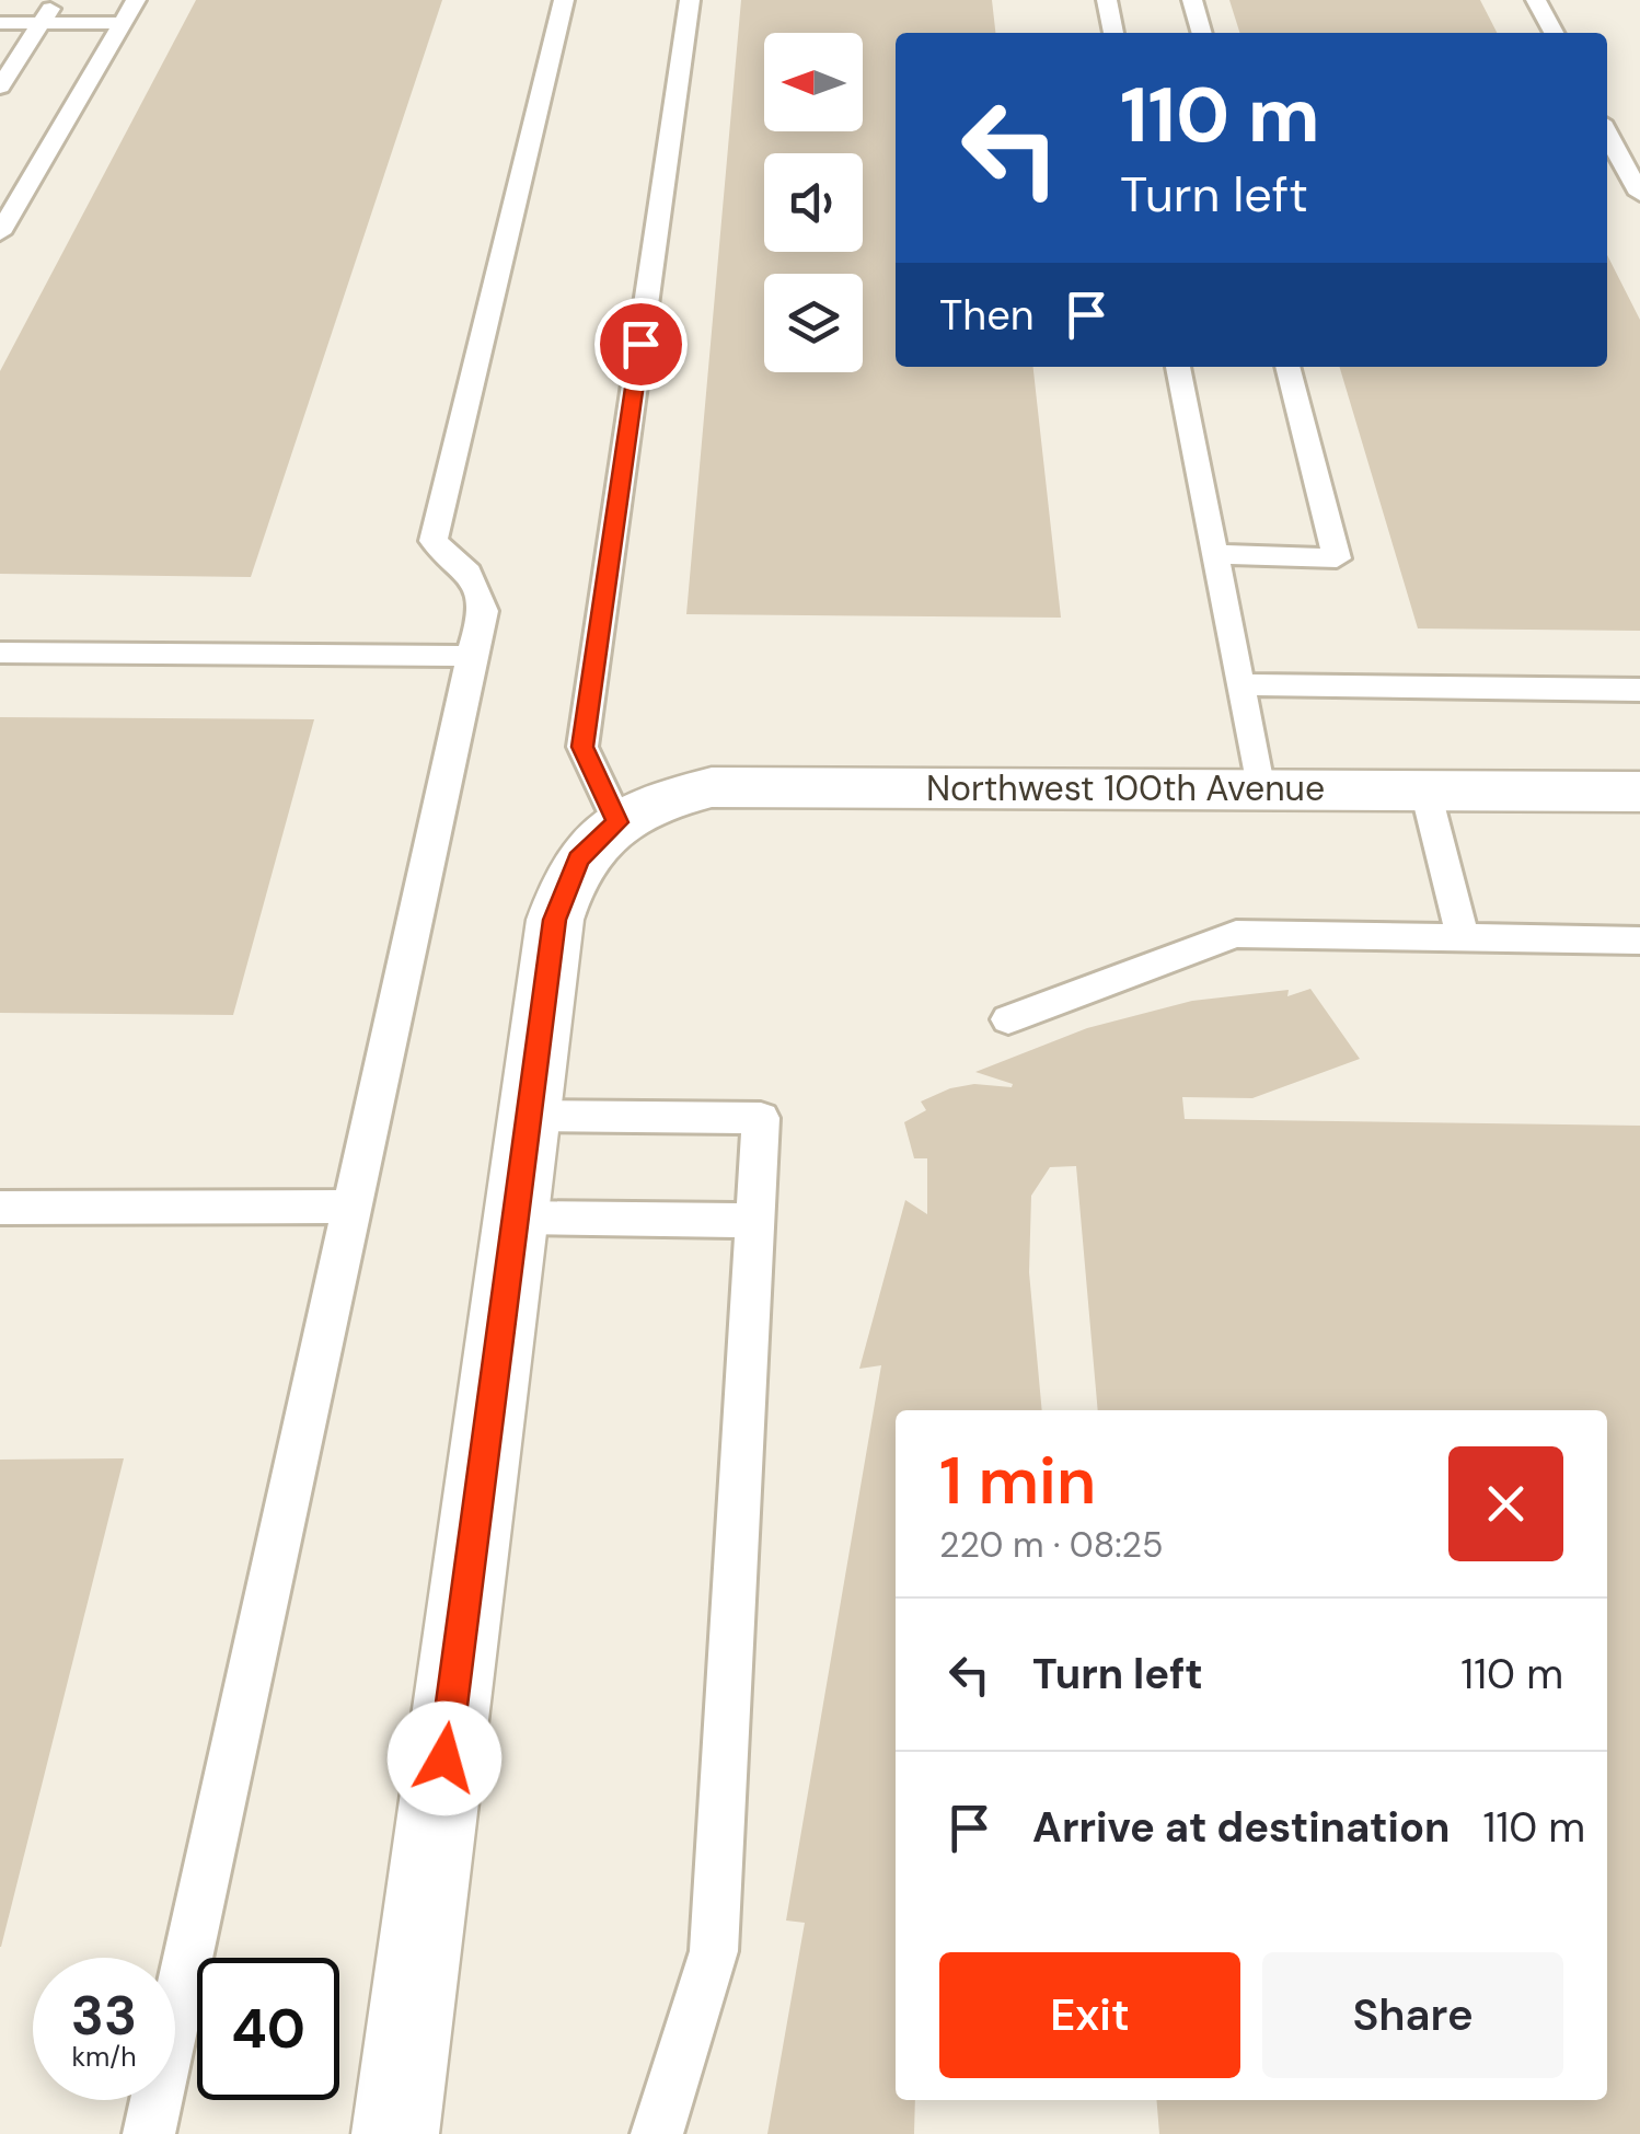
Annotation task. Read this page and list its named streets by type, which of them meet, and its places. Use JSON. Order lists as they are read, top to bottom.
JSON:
{
  "streets": {
    "street": ["Northwest 100th Avenue"]
  },
  "north": "left",
  "page": {
    "turn": ["110 m", "Turn left"],
    "then": "Then",
    "heading": ["1 min", "220 m · 08:25"],
    "list": [
      {
        "name": "Turn left",
        "value": "110 m"
      },
      {
        "name": "Arrive at destination",
        "value": "110 m"
      }
    ],
    "buttons": ["Exit", "Share"],
    "speed": "33 km/h",
    "limit": "40"
  }
}
